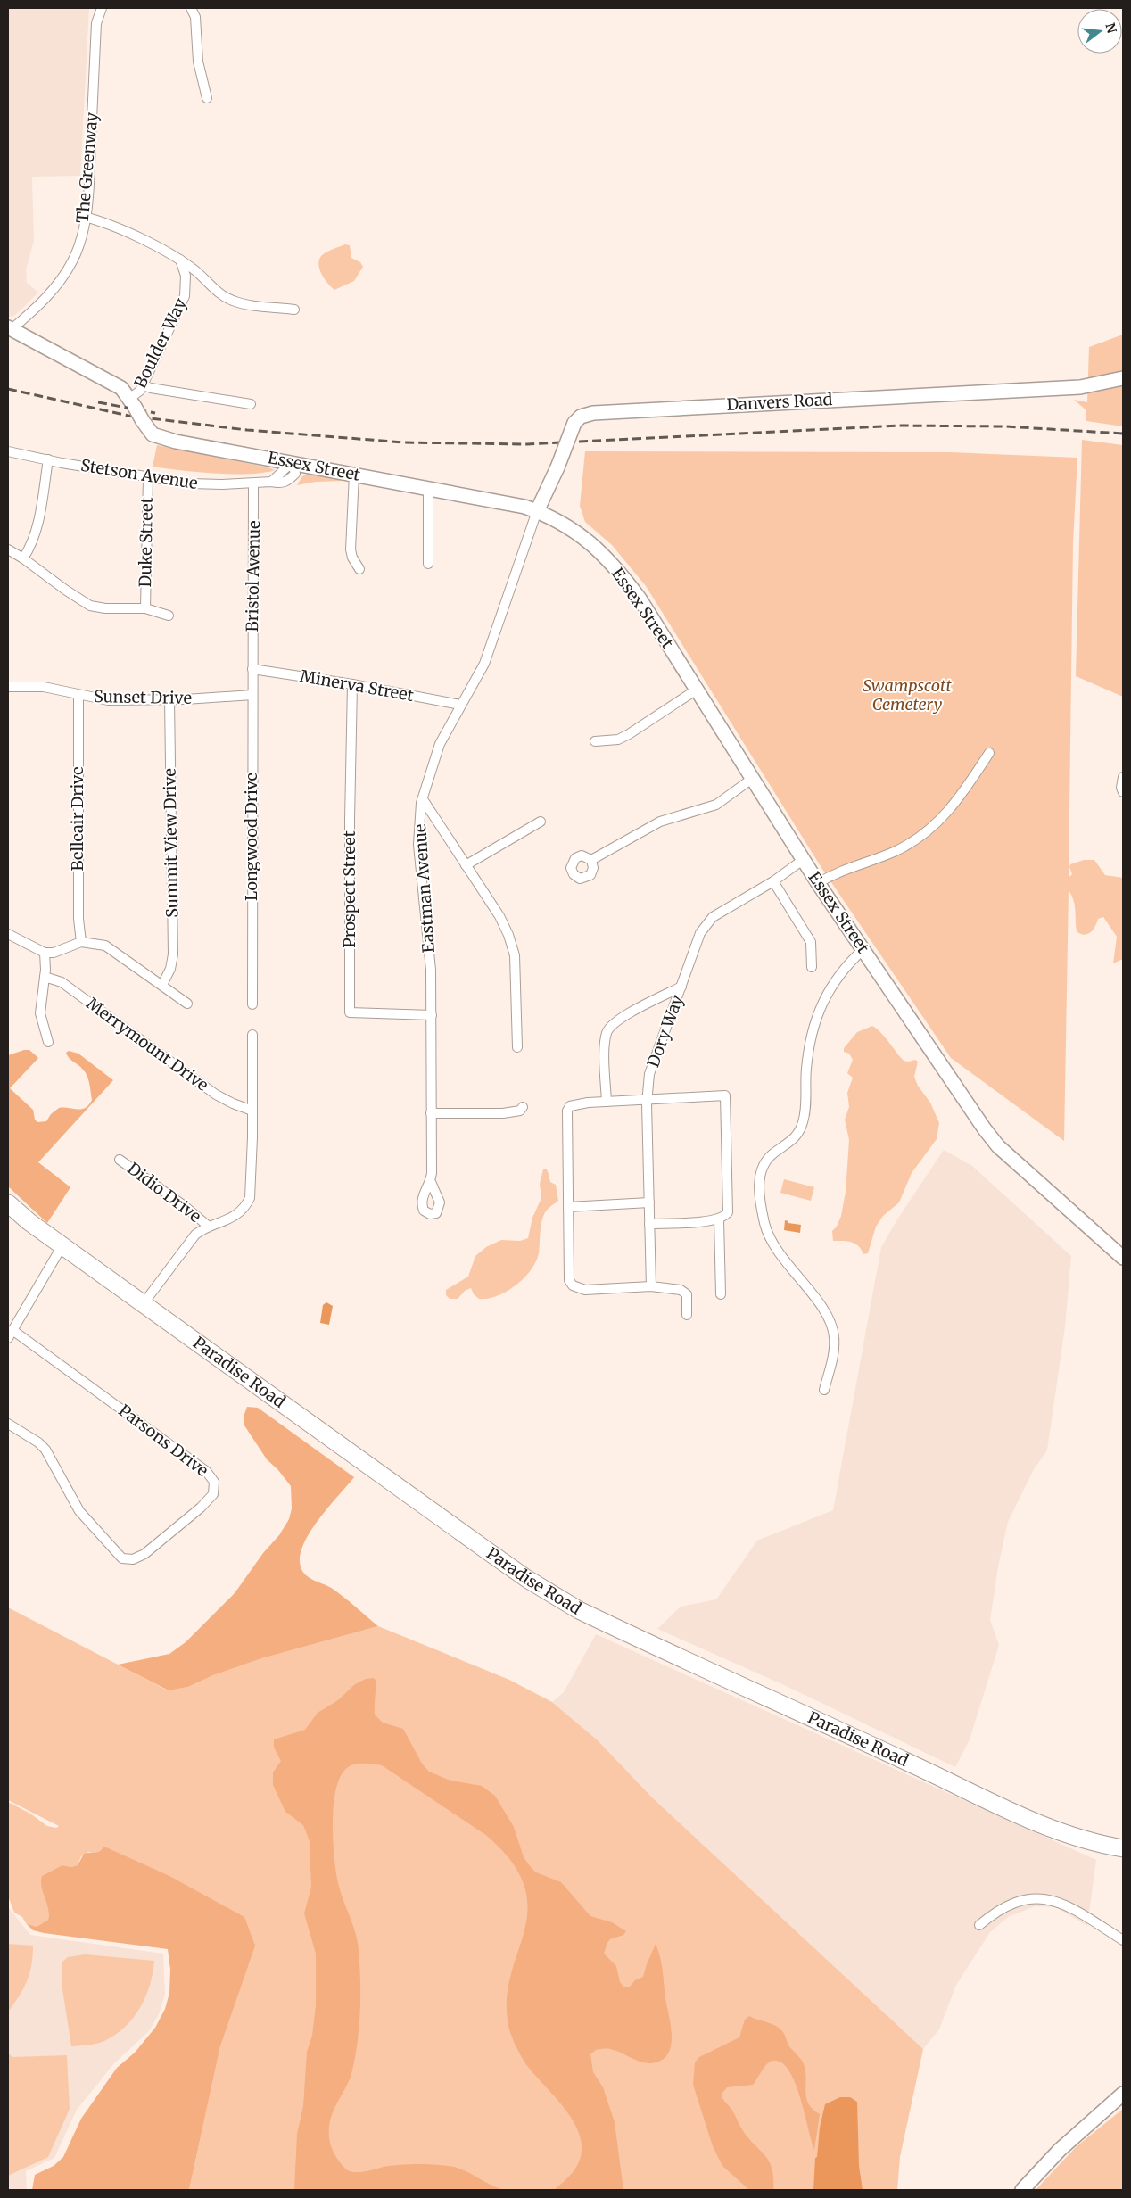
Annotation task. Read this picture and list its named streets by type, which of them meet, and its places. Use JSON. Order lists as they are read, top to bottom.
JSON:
{
  "streets": {
    "highway": ["Paradise Road"],
    "main road": ["Danvers Road", "Essex Street"],
    "street": [
      "The Greenway",
      "Boulder Way",
      "Stetson Avenue",
      "Duke Street",
      "Bristol Avenue",
      "Minerva Street",
      "Sunset Drive",
      "Belleair Drive",
      "Longwood Drive",
      "Summit View Drive",
      "Eastman Avenue",
      "Prospect Street",
      "Dory Way",
      "Merrymount Drive",
      "Didio Drive",
      "Parsons Drive"
    ]
  },
  "crossings": [
    ["The Greenway", "Essex Street"],
    ["Boulder Way", "Essex Street"],
    ["Danvers Road", "Essex Street"],
    ["Danvers Road", "Eastman Avenue"],
    ["Essex Street", "Stetson Avenue"],
    ["Essex Street", "Eastman Avenue"],
    ["Essex Street", "Dory Way"],
    ["Stetson Avenue", "Duke Street"],
    ["Stetson Avenue", "Bristol Avenue"],
    ["Bristol Avenue", "Minerva Street"],
    ["Bristol Avenue", "Longwood Drive"],
    ["Minerva Street", "Longwood Drive"],
    ["Minerva Street", "Eastman Avenue"],
    ["Minerva Street", "Prospect Street"],
    ["Sunset Drive", "Belleair Drive"],
    ["Sunset Drive", "Longwood Drive"],
    ["Sunset Drive", "Summit View Drive"],
    ["Eastman Avenue", "Prospect Street"],
    ["Paradise Road", "Parsons Drive"]
  ],
  "parks": ["Swampscott Cemetery"],
  "north": "right"
}
